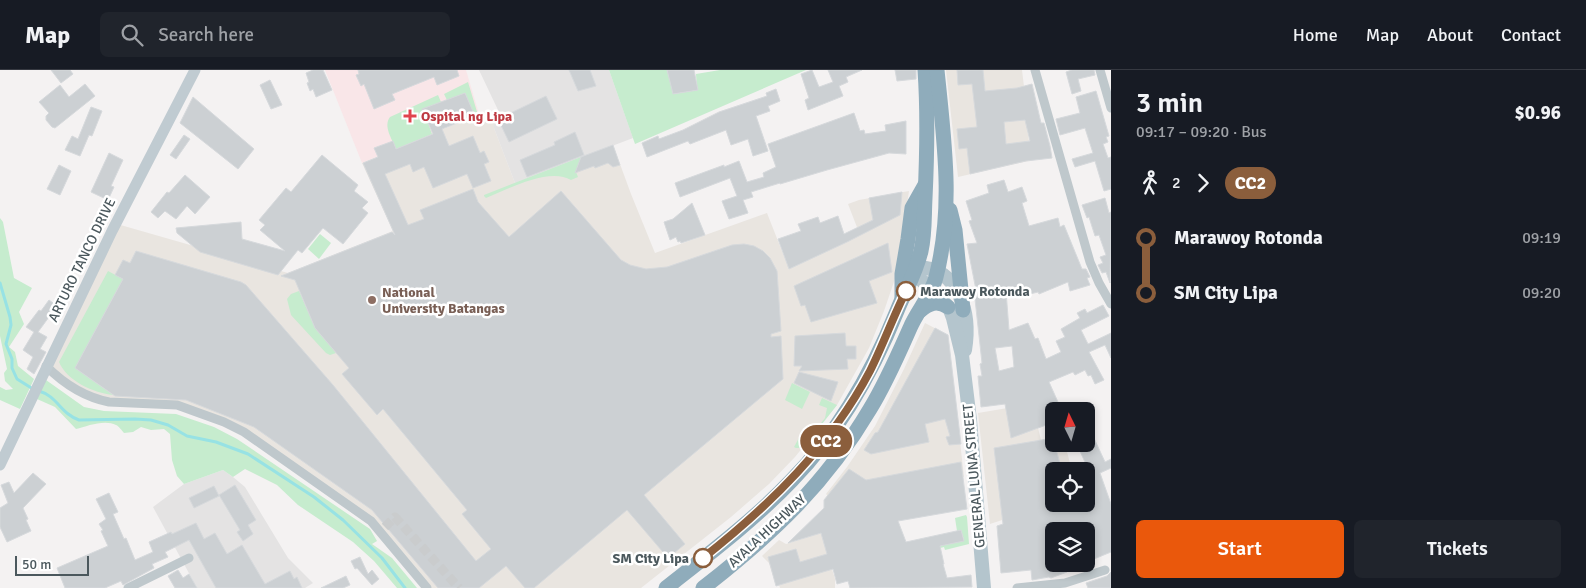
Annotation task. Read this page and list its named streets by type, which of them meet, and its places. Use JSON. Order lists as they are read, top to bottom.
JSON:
{
  "streets": {
    "highway": ["AYALA HIGHWAY"],
    "main road": ["GENERAL LUNA STREET"],
    "street": ["ARTURO TANCO DRIVE"]
  },
  "crossings": [
    ["GENERAL LUNA STREET", "AYALA HIGHWAY"]
  ],
  "places": {
    "health": ["Ospital ng Lipa"],
    "other": ["Marawoy Rotonda", "National University Batangas", "SM City Lipa"]
  },
  "lines": ["bus line CC2"],
  "scale_bar": "50 m",
  "north": "top",
  "page": {
    "header": "Map",
    "search": "Search here",
    "nav": [
      "Home",
      "Map",
      "About",
      "Contact"
    ],
    "on_map": "CC2",
    "heading": ["3 min", "09:17 – 09:20 · Bus", "$0.96"],
    "legs": ["2", "CC2"],
    "list": [
      {
        "name": "Marawoy Rotonda",
        "value": "09:19"
      },
      {
        "name": "SM City Lipa",
        "value": "09:20"
      }
    ],
    "buttons": ["Start", "Tickets"],
    "scale": "50 m"
  }
}
